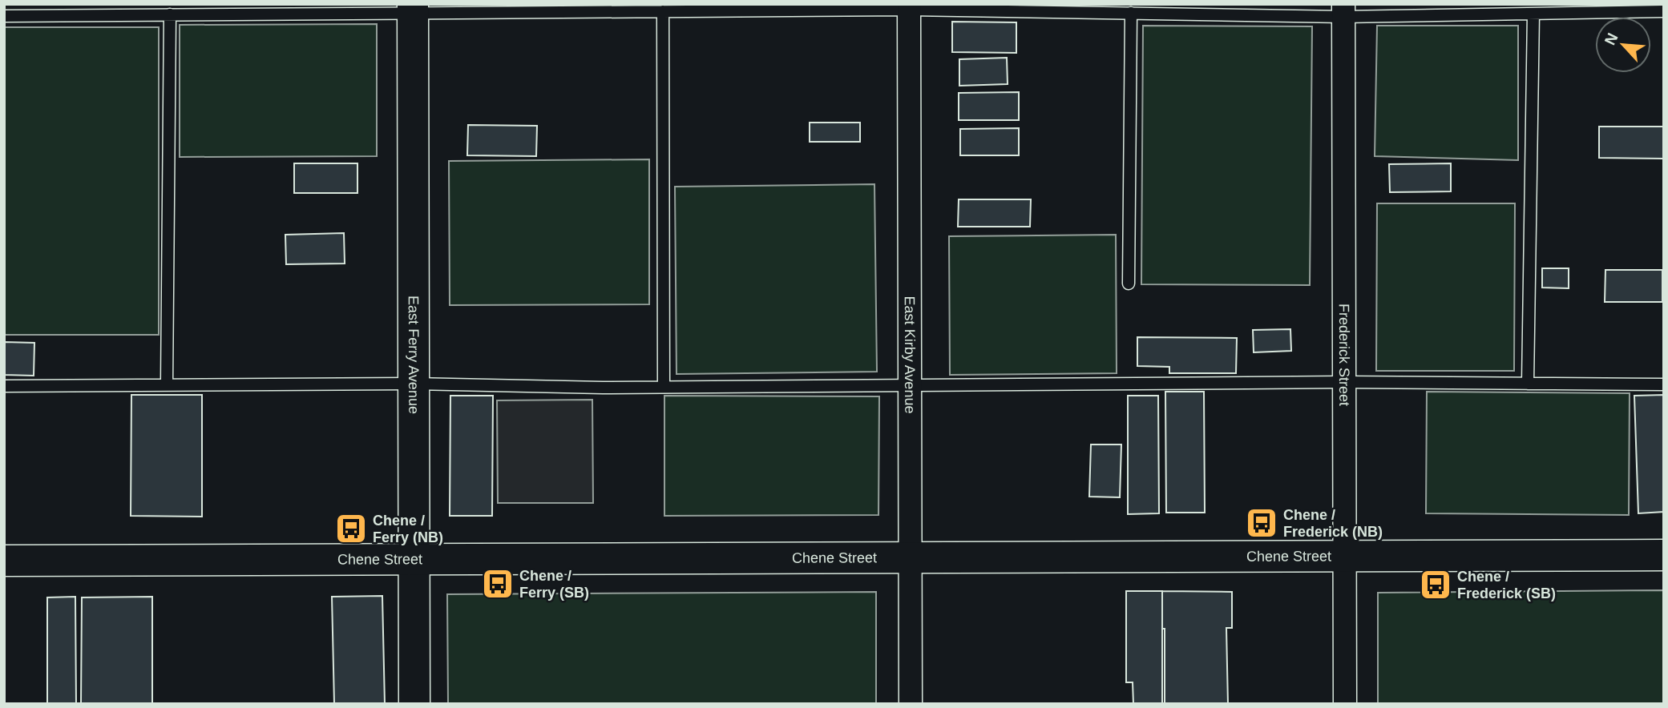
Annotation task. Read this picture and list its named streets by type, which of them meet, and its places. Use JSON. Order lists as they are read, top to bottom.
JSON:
{
  "streets": {
    "street": [
      "East Ferry Avenue",
      "East Kirby Avenue",
      "Frederick Street",
      "Chene Street"
    ]
  },
  "crossings": [
    ["East Ferry Avenue", "Chene Street"],
    ["East Kirby Avenue", "Chene Street"],
    ["Frederick Street", "Chene Street"]
  ],
  "places": {
    "bus stop": [
      "Chene / Frederick (NB)",
      "Chene / Ferry (NB)",
      "Chene / Ferry (SB)",
      "Chene / Frederick (SB)"
    ]
  },
  "north": "top left"
}
